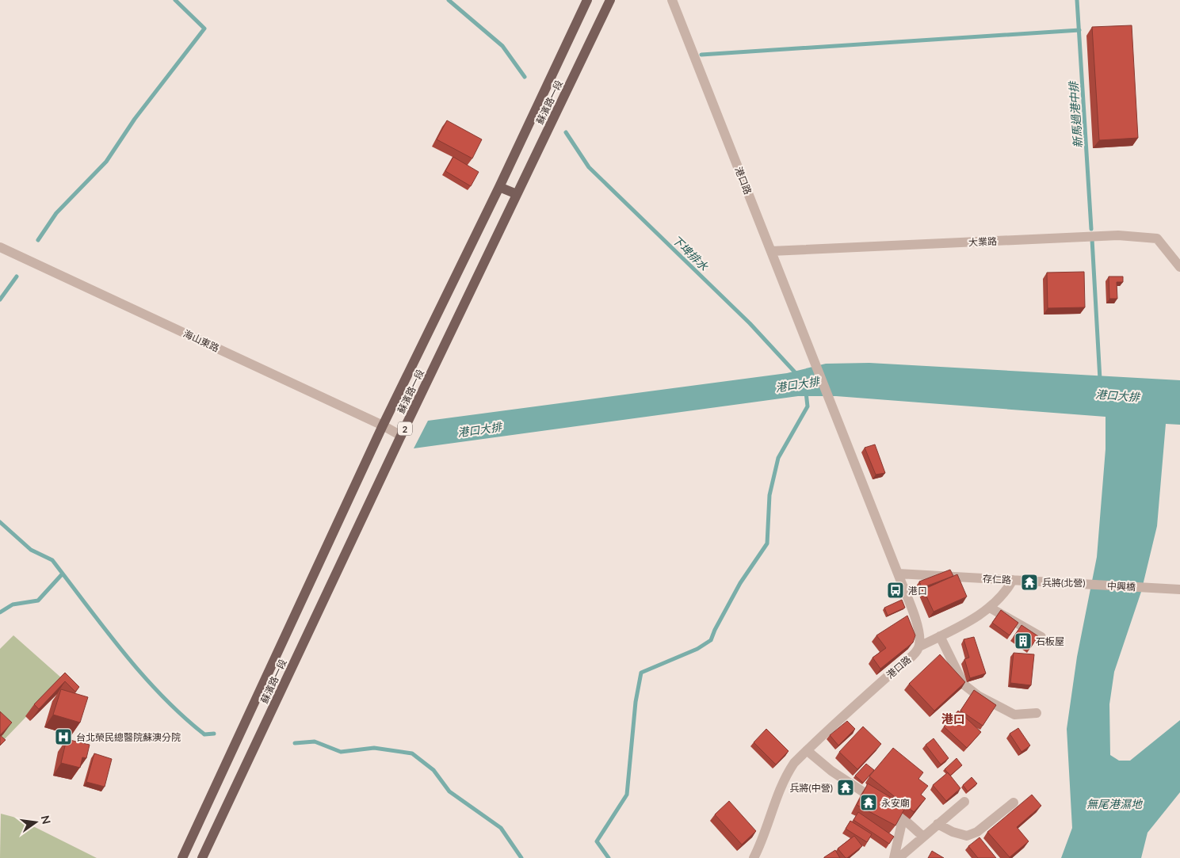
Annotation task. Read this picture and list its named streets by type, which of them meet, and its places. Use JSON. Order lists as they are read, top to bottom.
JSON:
{
  "streets": {
    "main road": ["蘇濱路一段", "2"],
    "street": [
      "港口路",
      "大業路",
      "海山東路",
      "存仁路",
      "中興橋"
    ]
  },
  "crossings": [
    ["蘇濱路一段", "海山東路"],
    ["港口路", "大業路"],
    ["港口路", "存仁路"],
    ["存仁路", "中興橋"]
  ],
  "districts": ["港口"],
  "water": [
    "新馬過港中排",
    "下埤排水",
    "港口大排",
    "無尾港濕地"
  ],
  "places": {
    "temple": ["兵將(北營)", "兵將(中營)", "永安廟"],
    "bus stop": ["港口"],
    "building": ["石板屋"],
    "hospital": ["台北榮民總醫院蘇澳分院"]
  },
  "north": "right"
}
